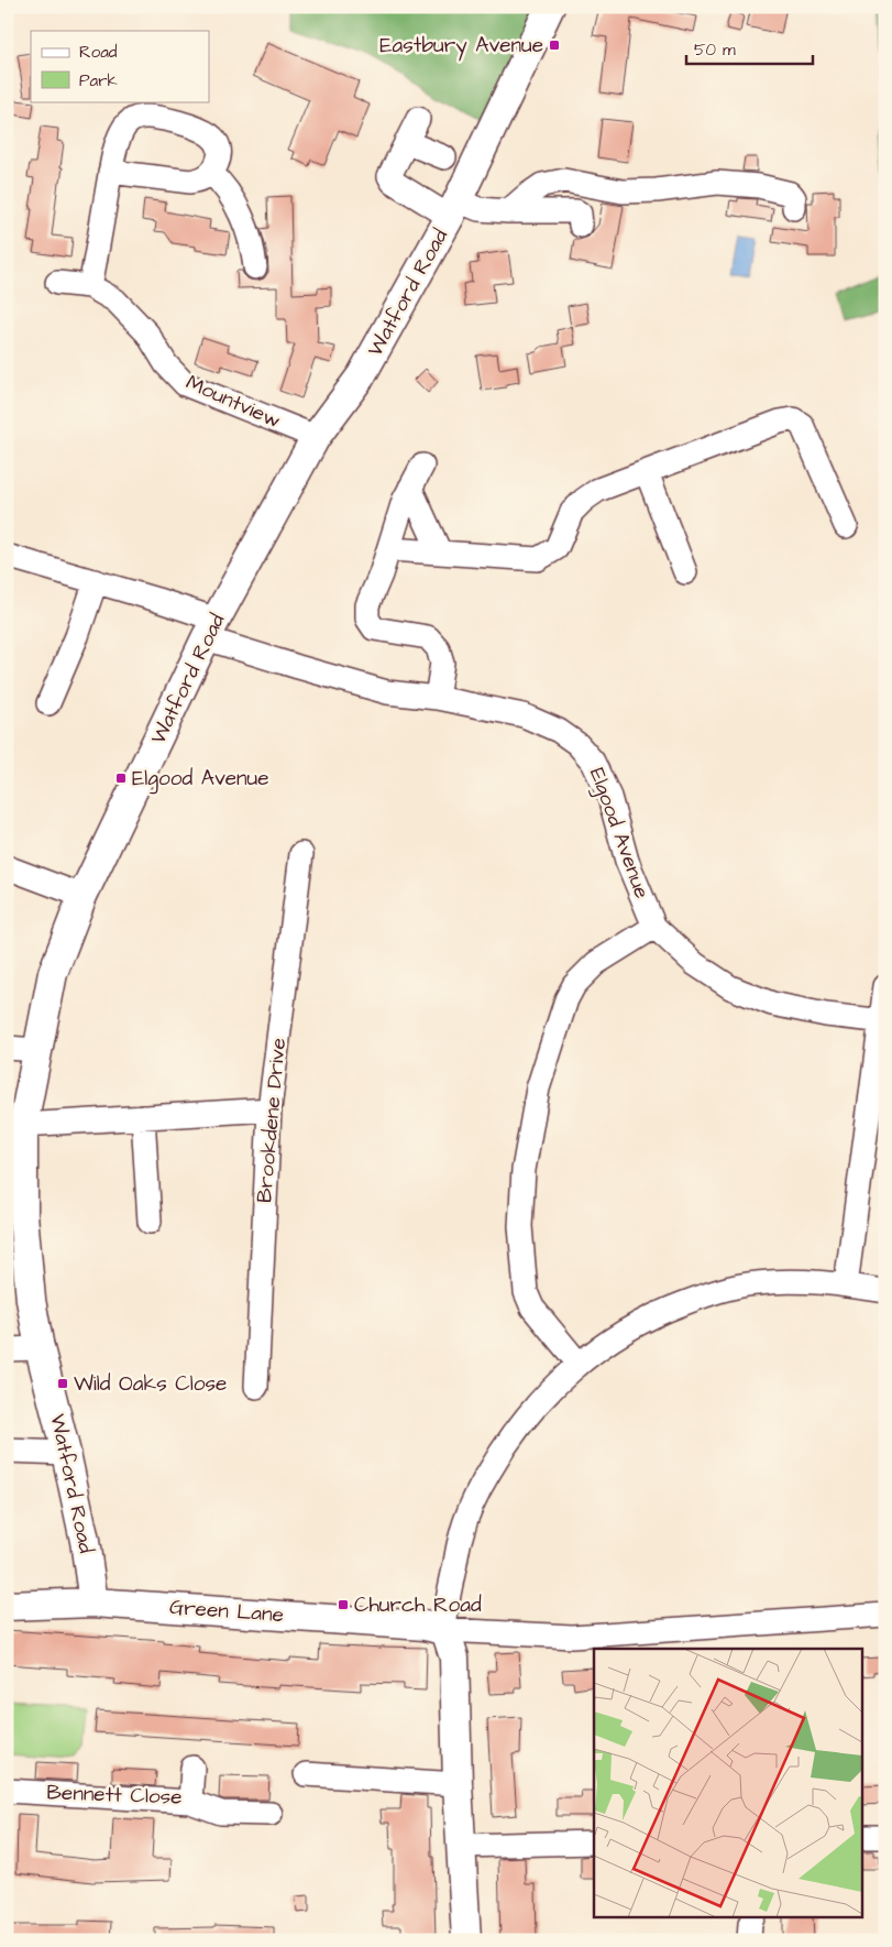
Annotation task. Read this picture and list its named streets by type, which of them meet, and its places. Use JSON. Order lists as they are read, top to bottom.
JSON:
{
  "streets": {
    "main road": ["Watford Road", "Green Lane"],
    "street": [
      "Mountview",
      "Elgood Avenue",
      "Brookdene Drive",
      "Bennett Close"
    ]
  },
  "crossings": [
    ["Watford Road", "Mountview"],
    ["Watford Road", "Elgood Avenue"],
    ["Watford Road", "Green Lane"]
  ],
  "places": {
    "transit": [
      "Eastbury Avenue",
      "Elgood Avenue",
      "Wild Oaks Close",
      "Church Road"
    ]
  },
  "legend": ["Road", "Park"],
  "scale_bar": "50 m"
}
